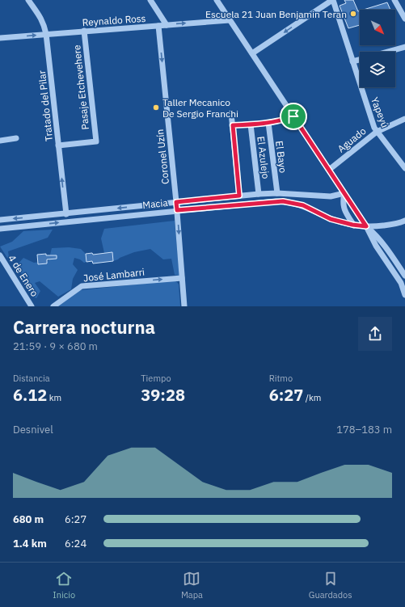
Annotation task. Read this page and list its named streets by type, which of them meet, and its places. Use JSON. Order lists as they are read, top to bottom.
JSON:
{
  "streets": {
    "street": [
      "Reynaldo Ross",
      "Pasaje Etchevehere",
      "Tratado del Pilar",
      "Yapeyú",
      "Aguado",
      "Coronel Uzín",
      "El Bayo",
      "El Azulejo",
      "Macia",
      "José Lambarri",
      "4 de Enero"
    ]
  },
  "crossings": [
    ["Reynaldo Ross", "Pasaje Etchevehere"],
    ["Reynaldo Ross", "Tratado del Pilar"],
    ["Reynaldo Ross", "Coronel Uzín"],
    ["Pasaje Etchevehere", "Tratado del Pilar"],
    ["Tratado del Pilar", "Macia"],
    ["Yapeyú", "Aguado"],
    ["Coronel Uzín", "Macia"],
    ["Coronel Uzín", "José Lambarri"],
    ["El Bayo", "Macia"],
    ["El Azulejo", "Macia"]
  ],
  "one_way": ["Reynaldo Ross", "Coronel Uzín", "José Lambarri"],
  "places": ["Escuela 21 Juan Benjamin Teran", "Taller Mecanico De Sergio Franchi"],
  "north": "bottom right",
  "page": {
    "heading": ["Carrera nocturna", "21:59 · 9 × 680 m"],
    "stats": [
      ["Distancia", "6.12 km"],
      ["Tiempo", "39:28"],
      ["Ritmo", "6:27 /km"]
    ],
    "chart": ["Desnivel", "178–183 m"],
    "list": [
      {
        "name": "680 m",
        "note": "6:27"
      },
      {
        "name": "1.4 km",
        "note": "6:24"
      }
    ],
    "tabs": ["Inicio", "Mapa", "Guardados"]
  }
}
